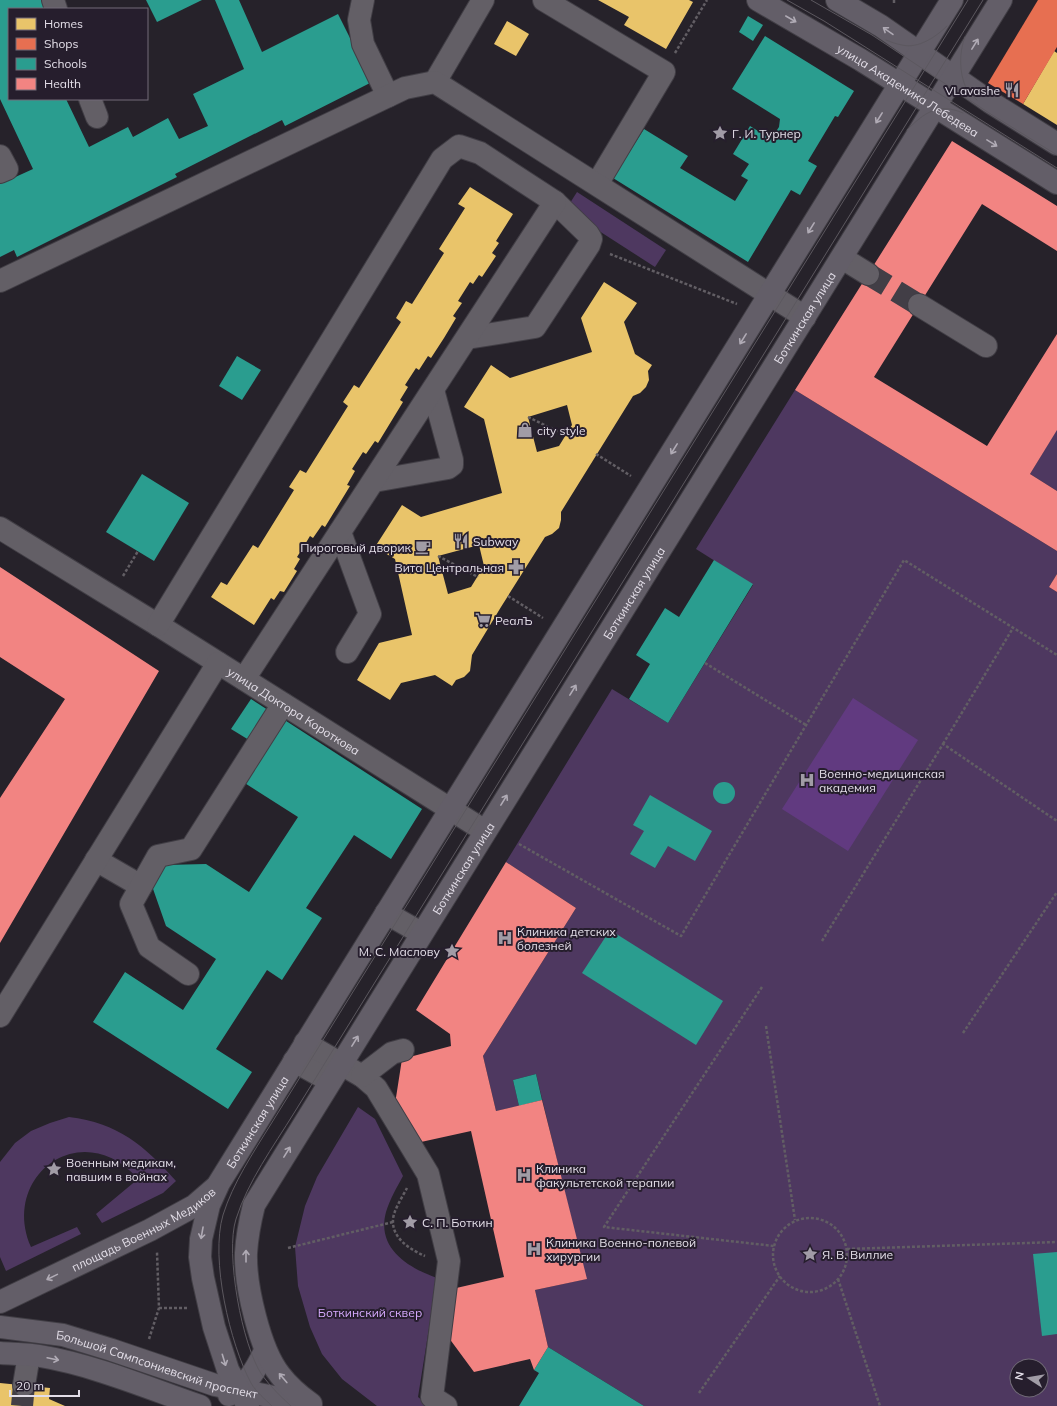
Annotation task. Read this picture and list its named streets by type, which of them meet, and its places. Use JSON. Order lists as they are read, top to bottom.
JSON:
{
  "streets": {
    "main road": [
      "улица Академика Лебедева",
      "Боткинская улица",
      "площадь Военных Медиков",
      "Большой Сампсониевский проспект"
    ],
    "street": ["улица Доктора Короткова"]
  },
  "crossings": [
    ["улица Академика Лебедева", "Боткинская улица"],
    ["Боткинская улица", "улица Доктора Короткова"],
    ["Боткинская улица", "площадь Военных Медиков"],
    ["площадь Военных Медиков", "Большой Сампсониевский проспект"]
  ],
  "one_way": ["площадь Военных Медиков"],
  "parks": ["Боткинский сквер"],
  "places": {
    "restaurant": ["VLavashe", "Subway"],
    "place": [
      "Г. И. Турнер",
      "М. С. Маслову",
      "Военным медикам, павшим в войнах",
      "С. П. Боткин",
      "Я. В. Виллие"
    ],
    "shop": ["city style"],
    "cafe": ["Пироговый дворик"],
    "pharmacy": ["Вита Центральная"],
    "supermarket": ["РеалЪ"],
    "hospital": [
      "Военно-медицинская академия",
      "Клиника детских болезней",
      "Клиника факультетской терапии",
      "Клиника Военно-полевой хирургии"
    ]
  },
  "legend": [
    "Homes",
    "Shops",
    "Schools",
    "Health"
  ],
  "scale_bar": "20 m",
  "north": "left"
}
